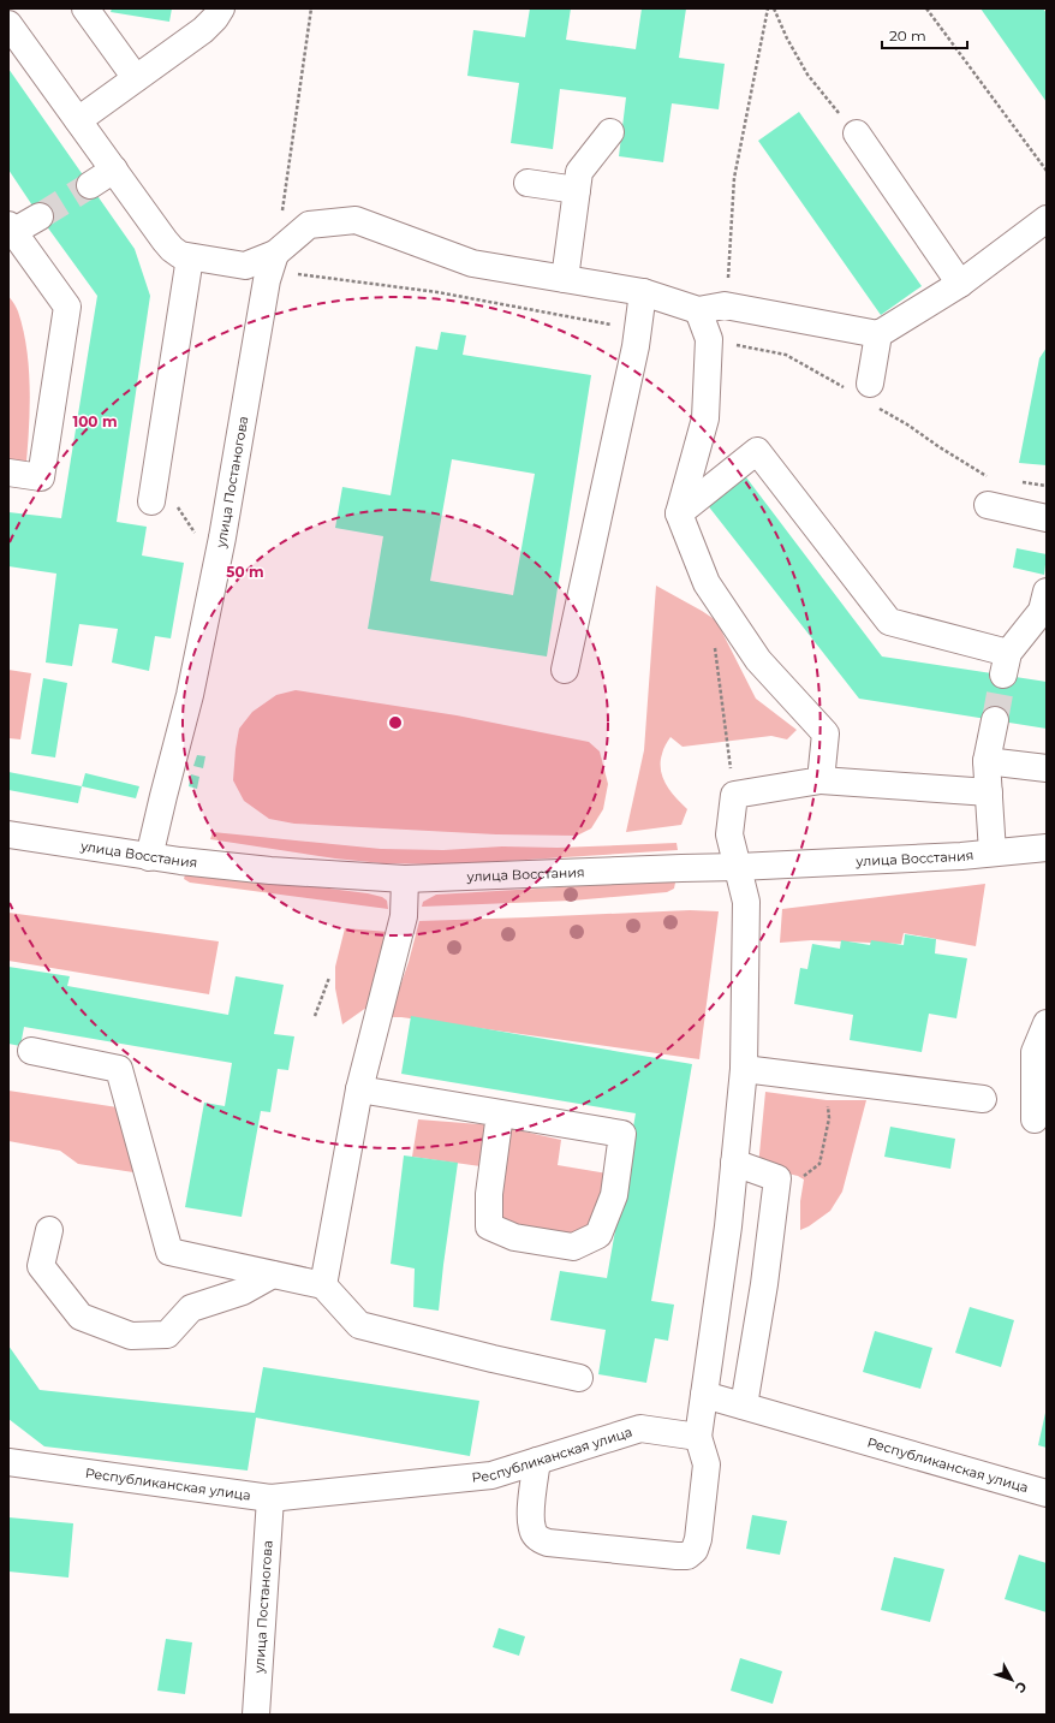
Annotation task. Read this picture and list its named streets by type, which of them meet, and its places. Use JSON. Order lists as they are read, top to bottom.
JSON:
{
  "streets": {
    "street": ["улица Постаногова", "улица Восстания", "Республиканская улица"]
  },
  "crossings": [
    ["улица Постаногова", "улица Восстания"],
    ["улица Постаногова", "Республиканская улица"]
  ],
  "scale_bar": "20 m",
  "north": "bottom right",
  "rings": ["100 m", "50 m"]
}
